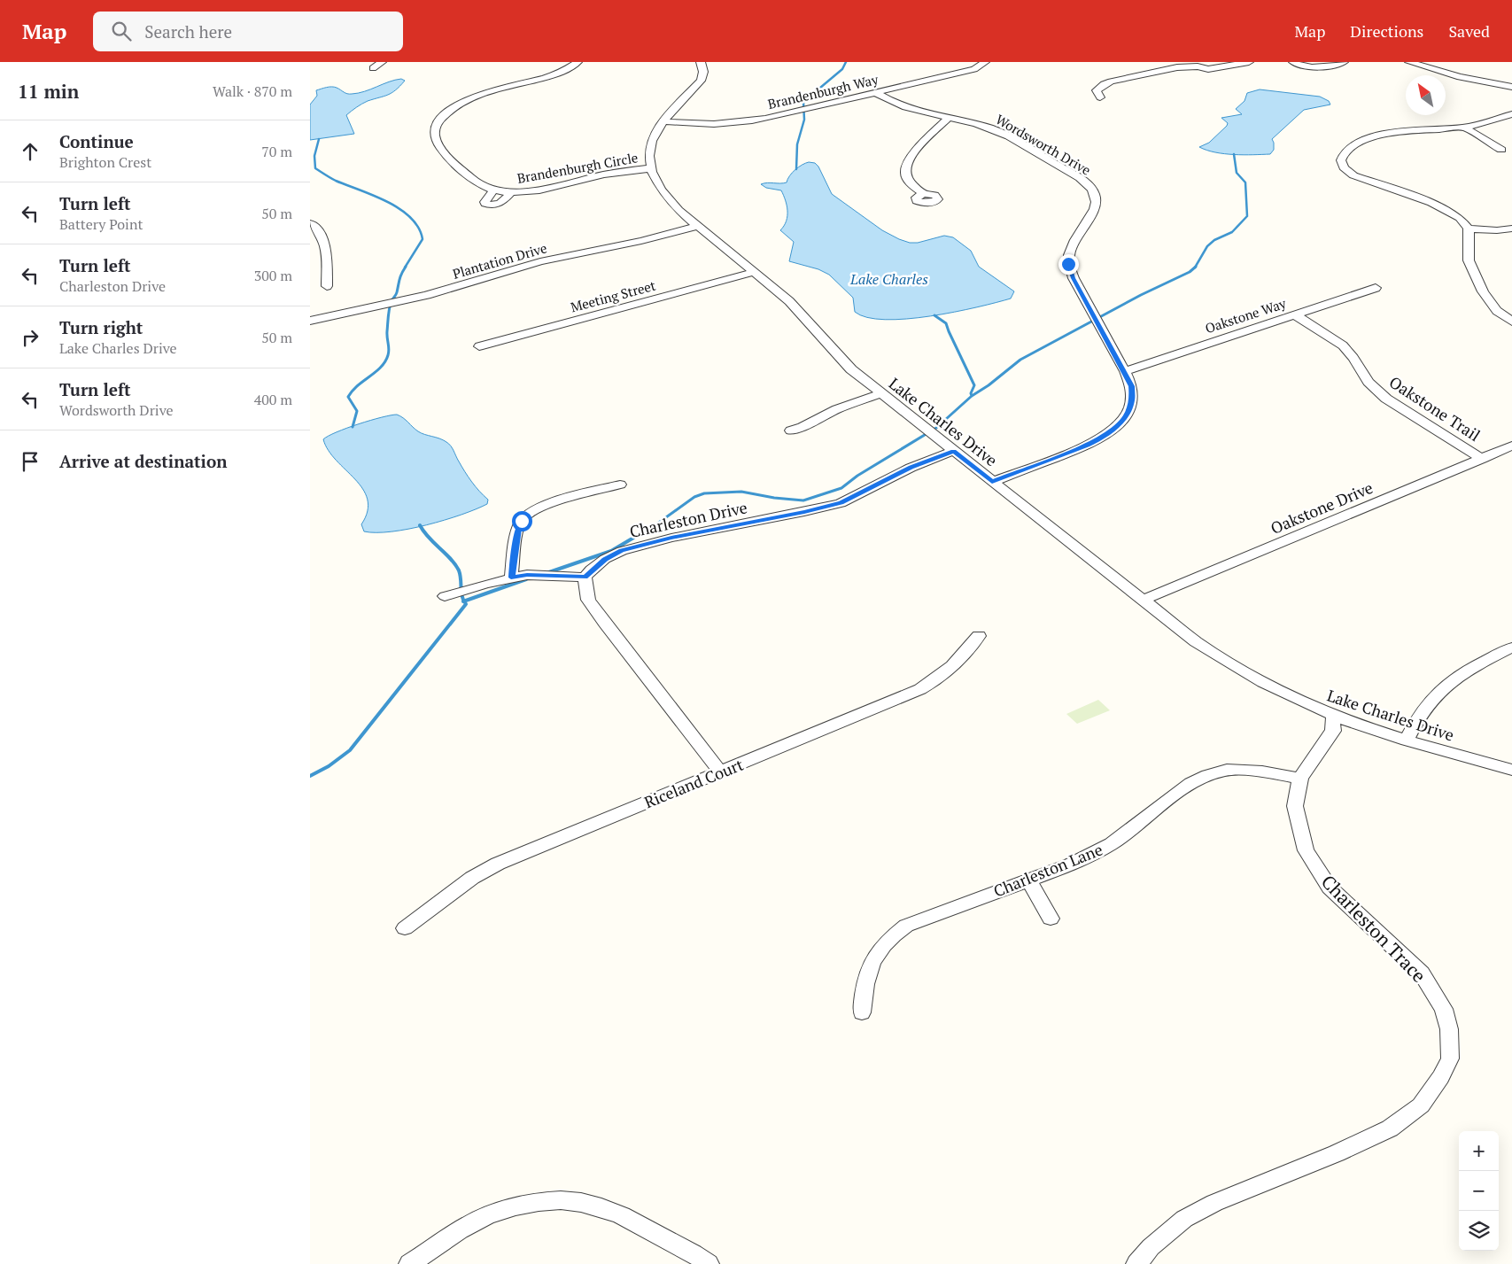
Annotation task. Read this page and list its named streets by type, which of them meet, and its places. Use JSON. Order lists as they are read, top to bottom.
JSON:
{
  "streets": {
    "street": [
      "Brandenburgh Way",
      "Wordsworth Drive",
      "Brandenburgh Circle",
      "Plantation Drive",
      "Meeting Street",
      "Oakstone Way",
      "Oakstone Trail",
      "Lake Charles Drive",
      "Oakstone Drive",
      "Charleston Drive",
      "Riceland Court",
      "Charleston Lane",
      "Charleston Trace"
    ]
  },
  "crossings": [
    ["Brandenburgh Way", "Wordsworth Drive"],
    ["Brandenburgh Way", "Lake Charles Drive"],
    ["Wordsworth Drive", "Oakstone Way"],
    ["Wordsworth Drive", "Lake Charles Drive"],
    ["Brandenburgh Circle", "Lake Charles Drive"],
    ["Plantation Drive", "Lake Charles Drive"],
    ["Meeting Street", "Lake Charles Drive"],
    ["Oakstone Way", "Oakstone Trail"],
    ["Oakstone Trail", "Oakstone Drive"],
    ["Lake Charles Drive", "Oakstone Drive"],
    ["Lake Charles Drive", "Charleston Drive"],
    ["Lake Charles Drive", "Charleston Trace"],
    ["Charleston Lane", "Charleston Trace"]
  ],
  "water": ["Lake Charles"],
  "north": "top left",
  "page": {
    "header": "Map",
    "search": "Search here",
    "nav": ["Map", "Directions", "Saved"],
    "heading": ["11 min", "Walk · 870 m"],
    "list": [
      ["Continue", "Brighton Crest", "70 m"],
      ["Turn left", "Battery Point", "50 m"],
      ["Turn left", "Charleston Drive", "300 m"],
      ["Turn right", "Lake Charles Drive", "50 m"],
      ["Turn left", "Wordsworth Drive", "400 m"],
      "Arrive at destination"
    ],
    "map_buttons": ["+", "−"]
  }
}
